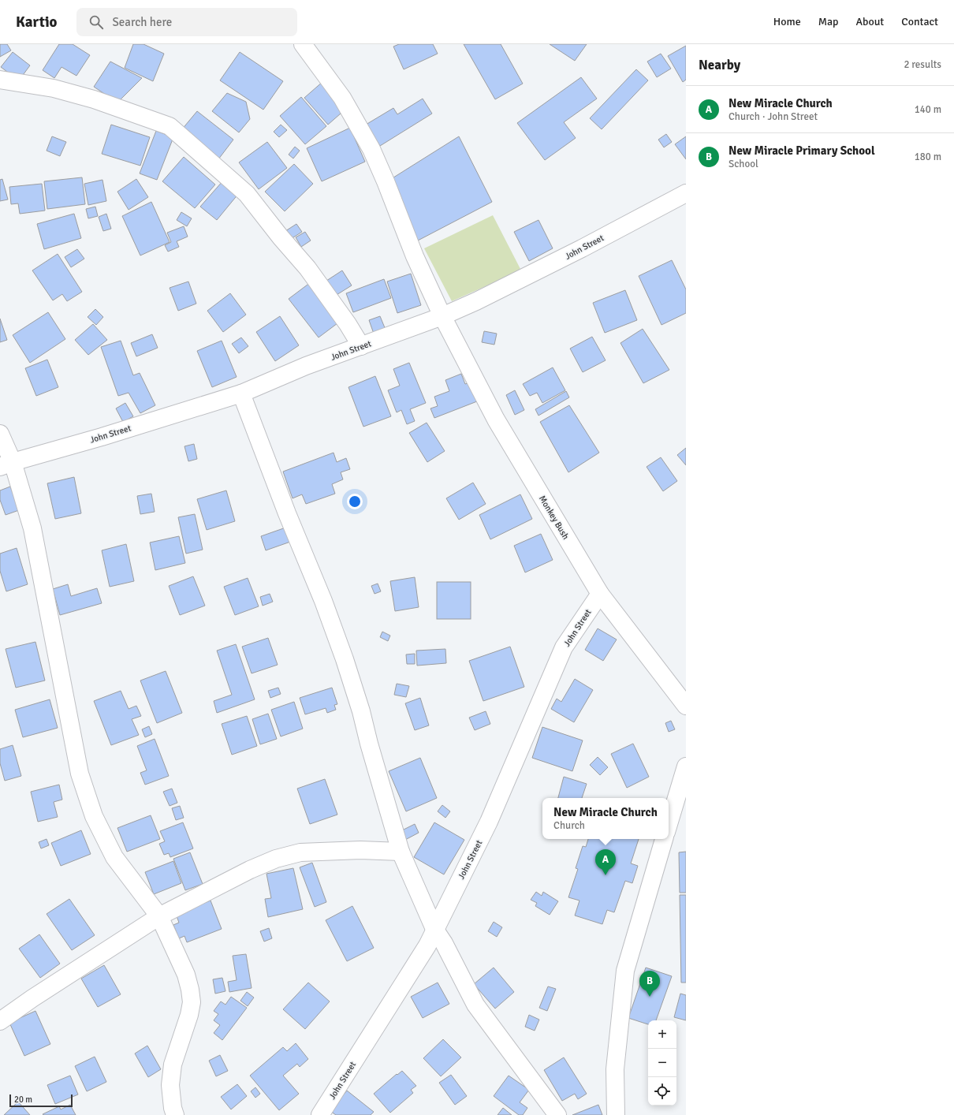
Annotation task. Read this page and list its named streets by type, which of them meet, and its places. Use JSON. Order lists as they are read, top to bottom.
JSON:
{
  "streets": {
    "street": ["John Street", "Monkey Bush"]
  },
  "crossings": [
    ["John Street", "Monkey Bush"]
  ],
  "scale_bar": "20 m",
  "page": {
    "header": "Kartio",
    "search": "Search here",
    "nav": [
      "Home",
      "Map",
      "About",
      "Contact"
    ],
    "heading": ["Nearby", "2 results"],
    "list": [
      {
        "mark": "A",
        "name": "New Miracle Church",
        "note": "Church · John Street",
        "value": "140 m"
      },
      {
        "mark": "B",
        "name": "New Miracle Primary School",
        "note": "School",
        "value": "180 m"
      }
    ],
    "popup": ["New Miracle Church", "Church"],
    "pins": ["A", "B"],
    "map_buttons": ["+", "−"],
    "scale": "20 m"
  }
}
